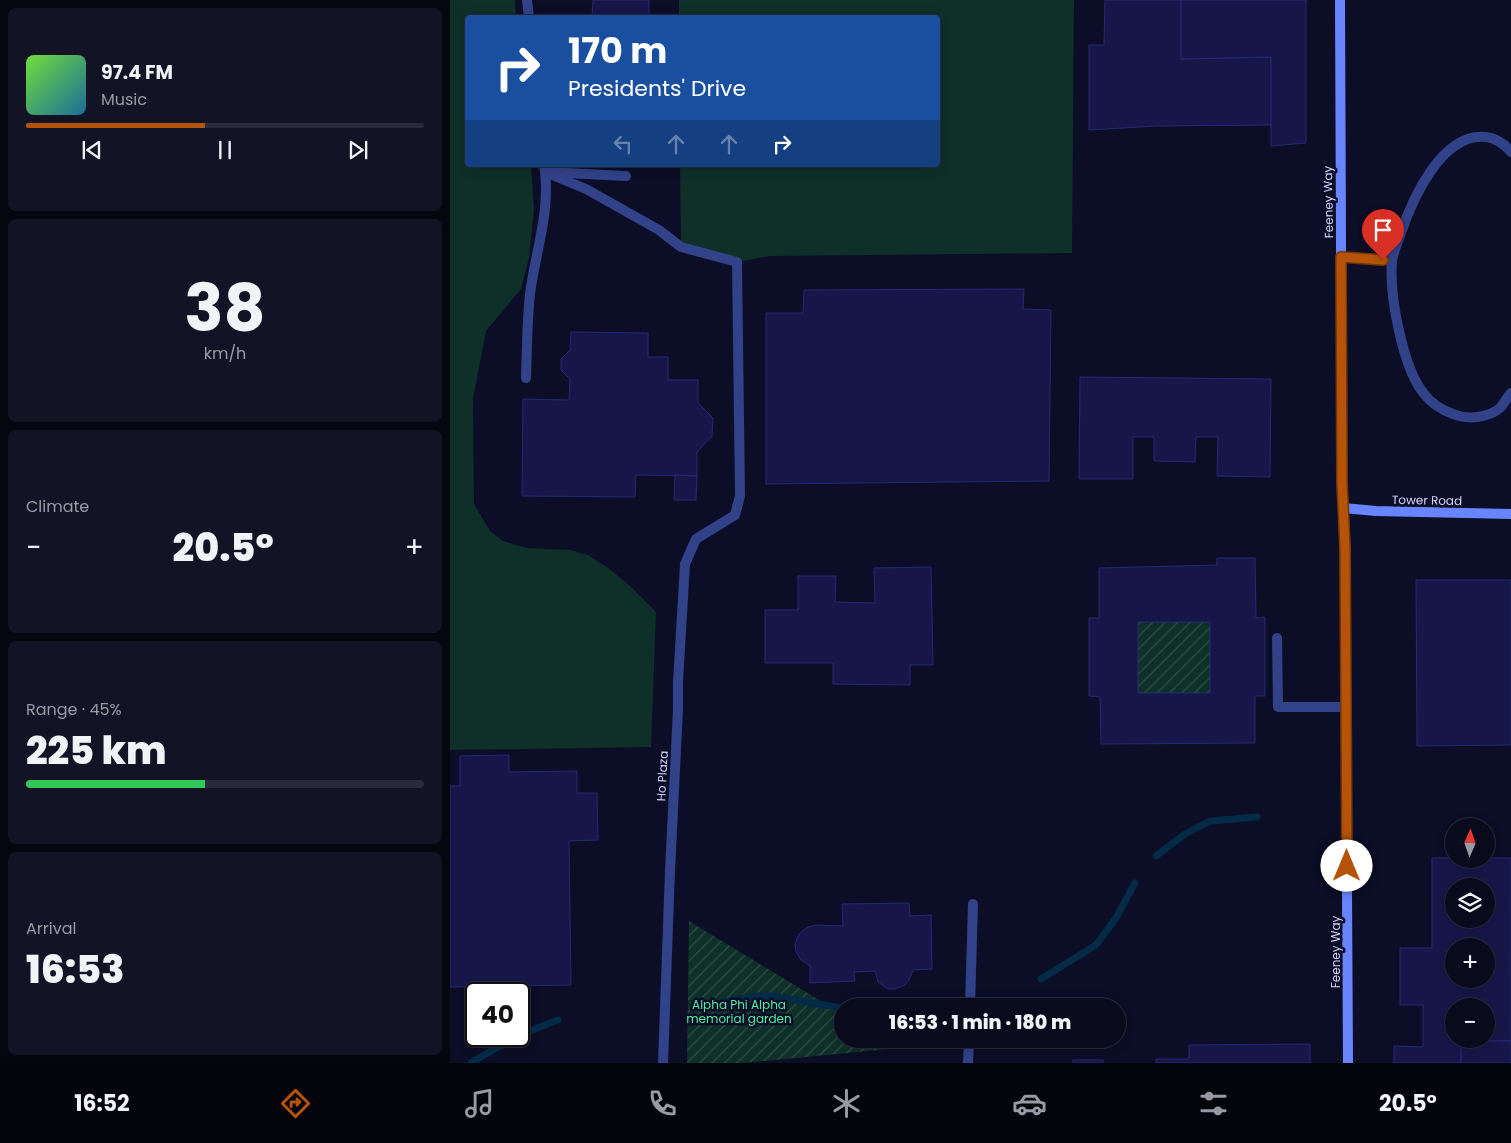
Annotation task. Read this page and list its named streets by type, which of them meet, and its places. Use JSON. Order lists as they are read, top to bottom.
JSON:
{
  "streets": {
    "street": ["Feeney Way", "Tower Road", "Ho Plaza"]
  },
  "crossings": [
    ["Feeney Way", "Tower Road"]
  ],
  "parks": ["Alpha Phi Alpha memorial garden"],
  "north": "top",
  "page": {
    "turn": ["170 m", "Presidents' Drive"],
    "song": ["97.4 FM", "Music"],
    "tile": [
      ["38", "km/h"],
      "Climate",
      ["Range · 45%", "225 km"],
      ["Arrival", "16:53"]
    ],
    "heat": ["−", "20.5°", "+"],
    "map_buttons": ["+", "−"],
    "limit": "40",
    "trip": "16:53 · 1 min · 180 m",
    "tabs": ["16:52", "20.5°"]
  }
}
